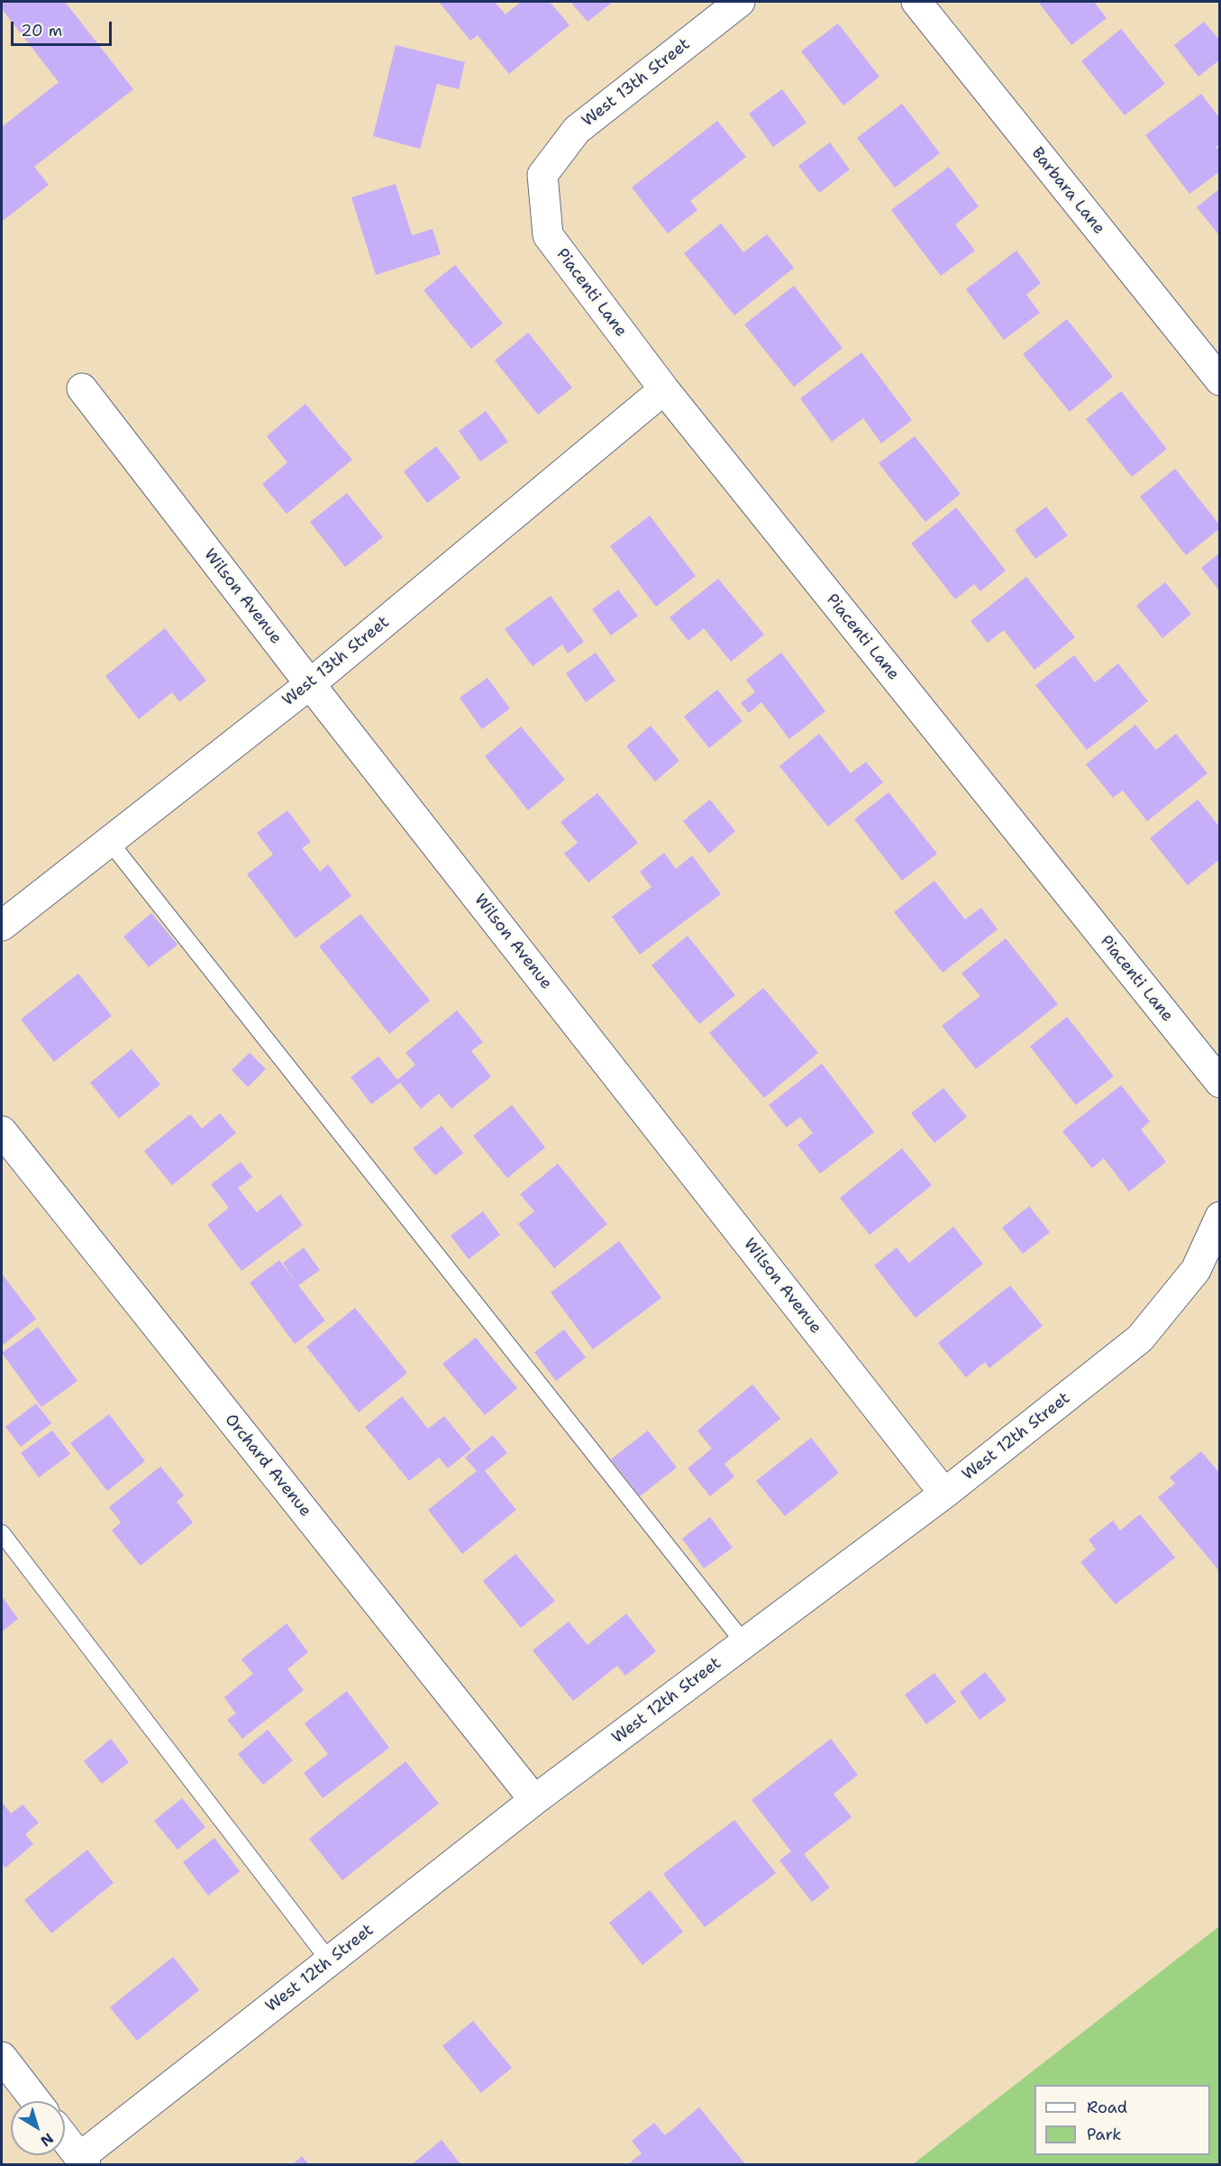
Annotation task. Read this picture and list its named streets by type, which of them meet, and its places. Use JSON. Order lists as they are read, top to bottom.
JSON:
{
  "streets": {
    "street": [
      "West 13th Street",
      "Barbara Lane",
      "Piacenti Lane",
      "Wilson Avenue",
      "West 12th Street",
      "Orchard Avenue"
    ]
  },
  "crossings": [
    ["West 13th Street", "Piacenti Lane"],
    ["West 13th Street", "Wilson Avenue"],
    ["Wilson Avenue", "West 12th Street"],
    ["West 12th Street", "Orchard Avenue"]
  ],
  "legend": ["Road", "Park"],
  "scale_bar": "20 m",
  "north": "bottom right"
}
